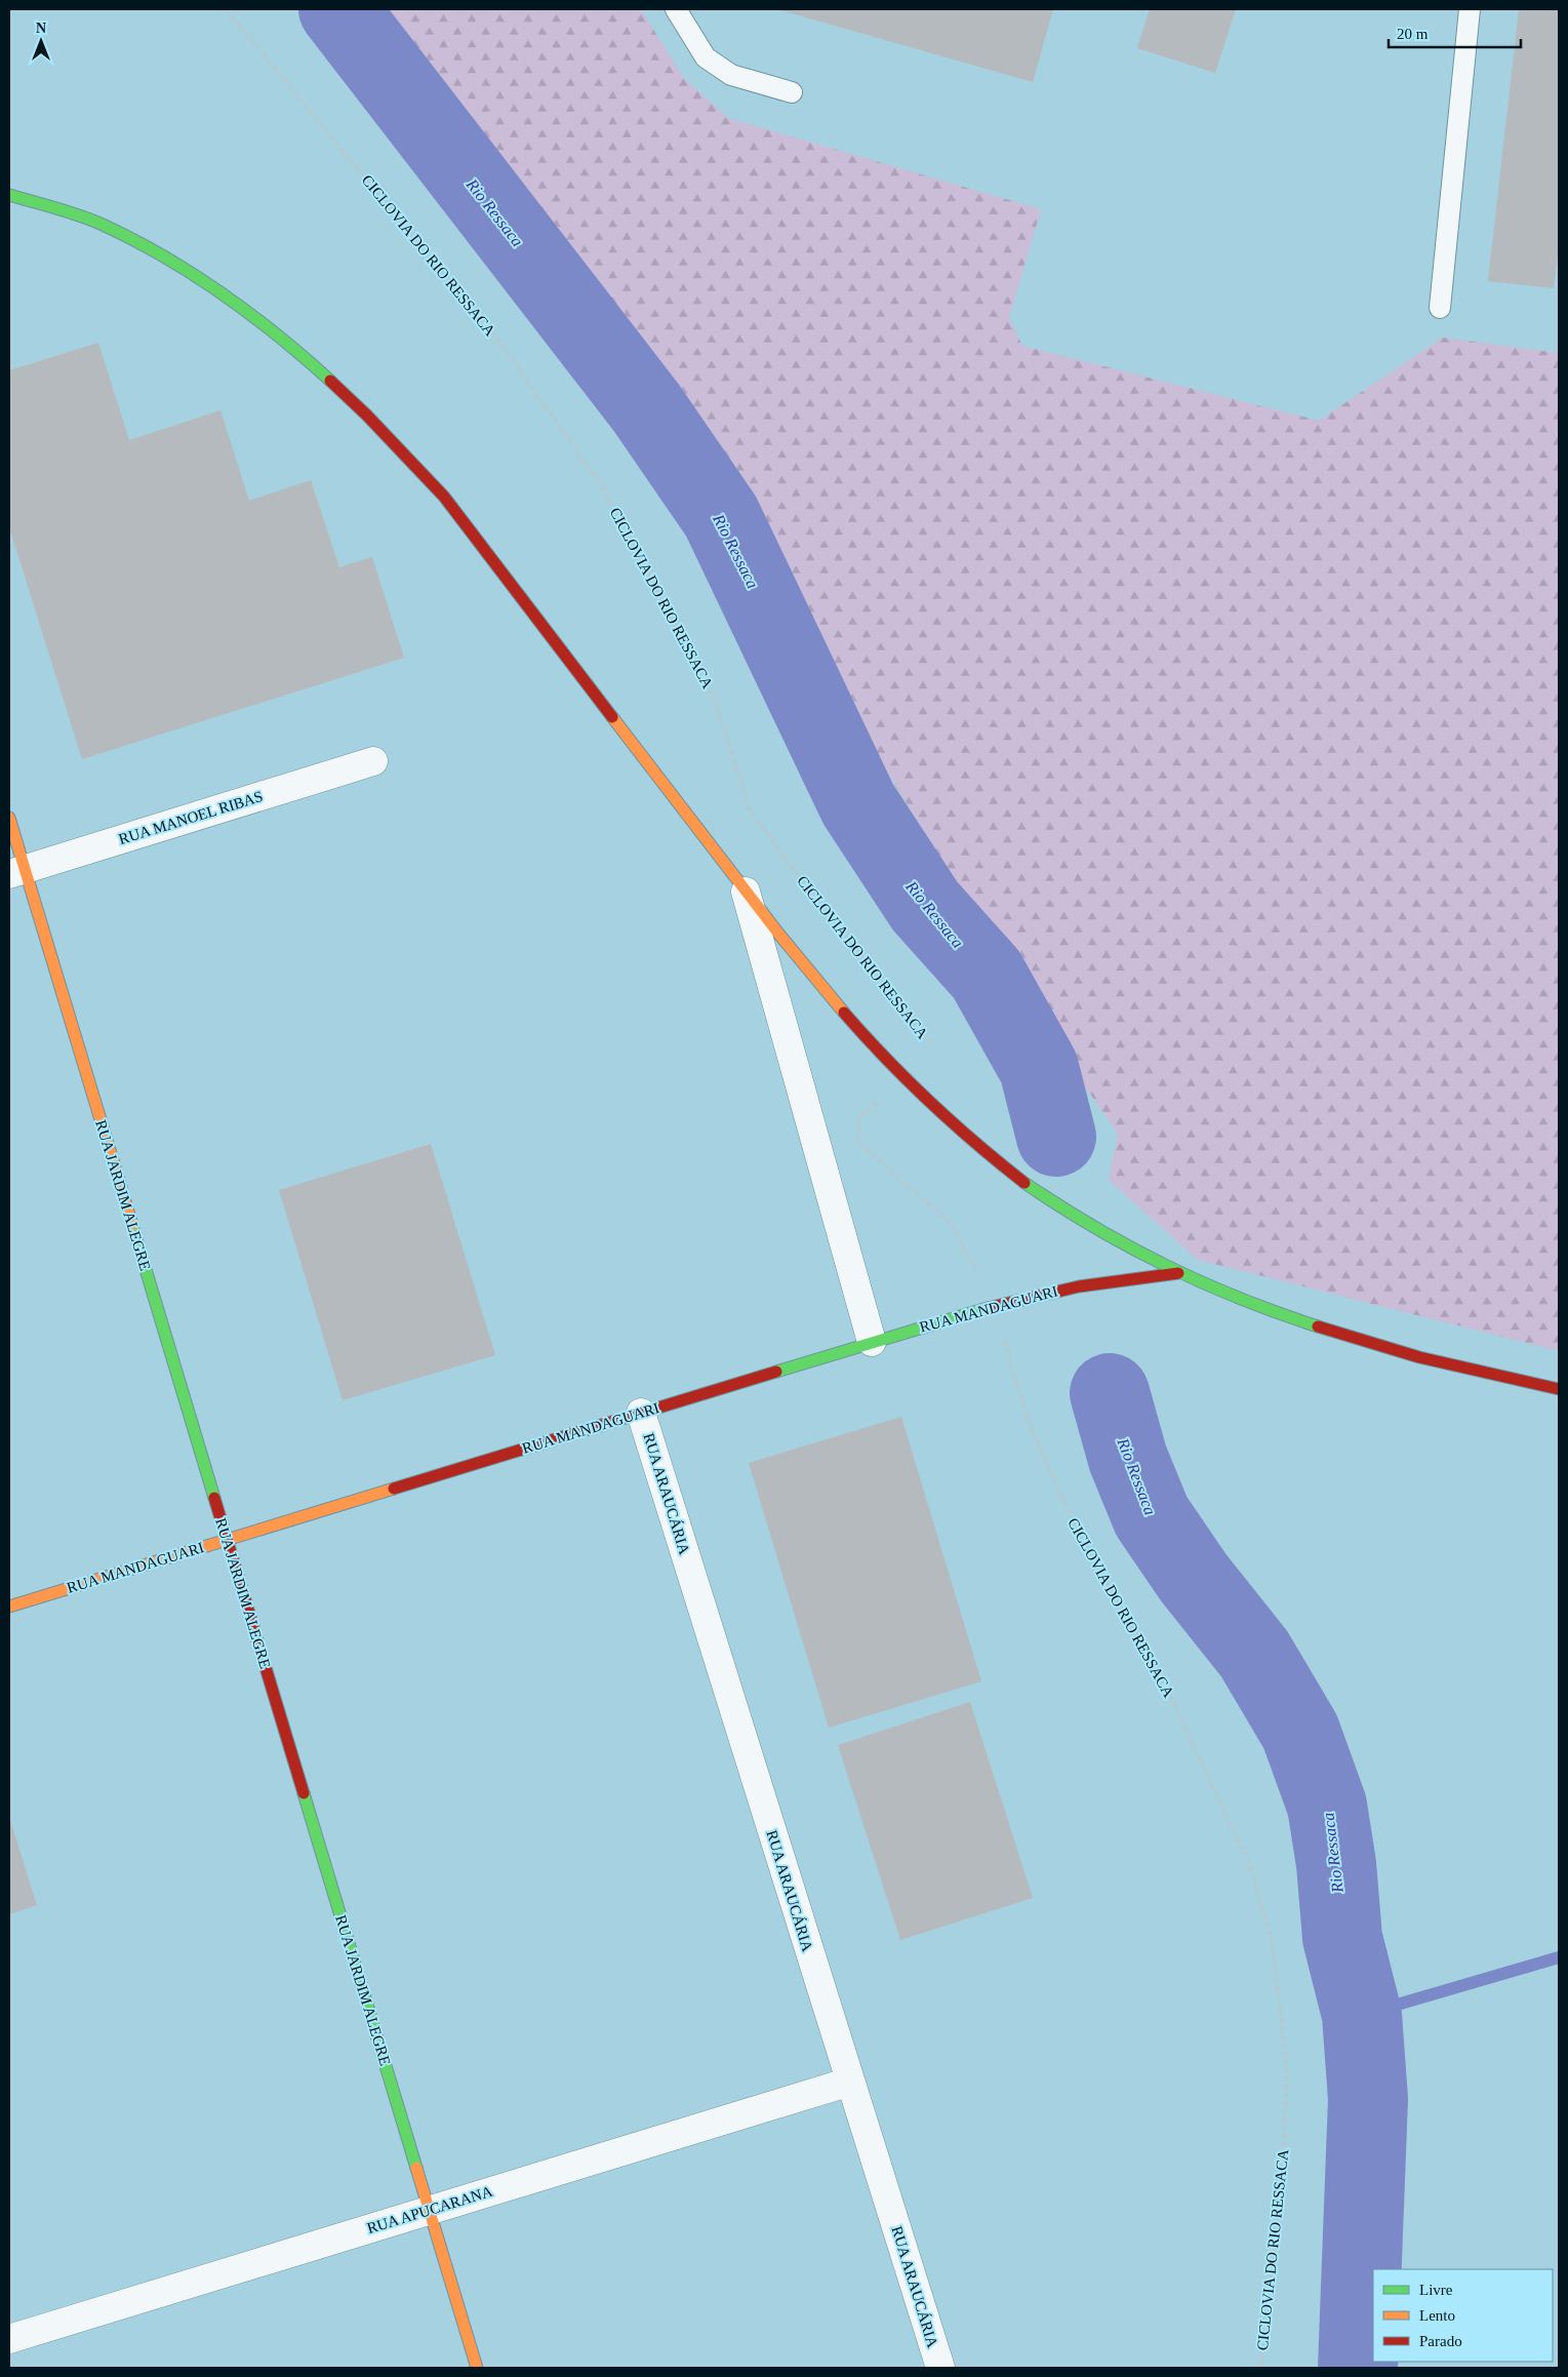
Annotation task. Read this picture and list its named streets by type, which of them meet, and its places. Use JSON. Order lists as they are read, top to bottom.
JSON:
{
  "streets": {
    "street": [
      "RUA MANOEL RIBAS",
      "RUA JARDIM ALEGRE",
      "RUA MANDAGUARI",
      "RUA ARAUCÁRIA",
      "RUA APUCARANA"
    ],
    "path": ["CICLOVIA DO RIO RESSACA"]
  },
  "crossings": [
    ["CICLOVIA DO RIO RESSACA", "RUA MANDAGUARI"],
    ["RUA MANOEL RIBAS", "RUA JARDIM ALEGRE"],
    ["RUA JARDIM ALEGRE", "RUA MANDAGUARI"],
    ["RUA JARDIM ALEGRE", "RUA APUCARANA"],
    ["RUA MANDAGUARI", "RUA ARAUCÁRIA"],
    ["RUA ARAUCÁRIA", "RUA APUCARANA"]
  ],
  "water": ["Rio Ressaca"],
  "legend": ["Livre", "Lento", "Parado"],
  "scale_bar": "20 m",
  "north": "top"
}
